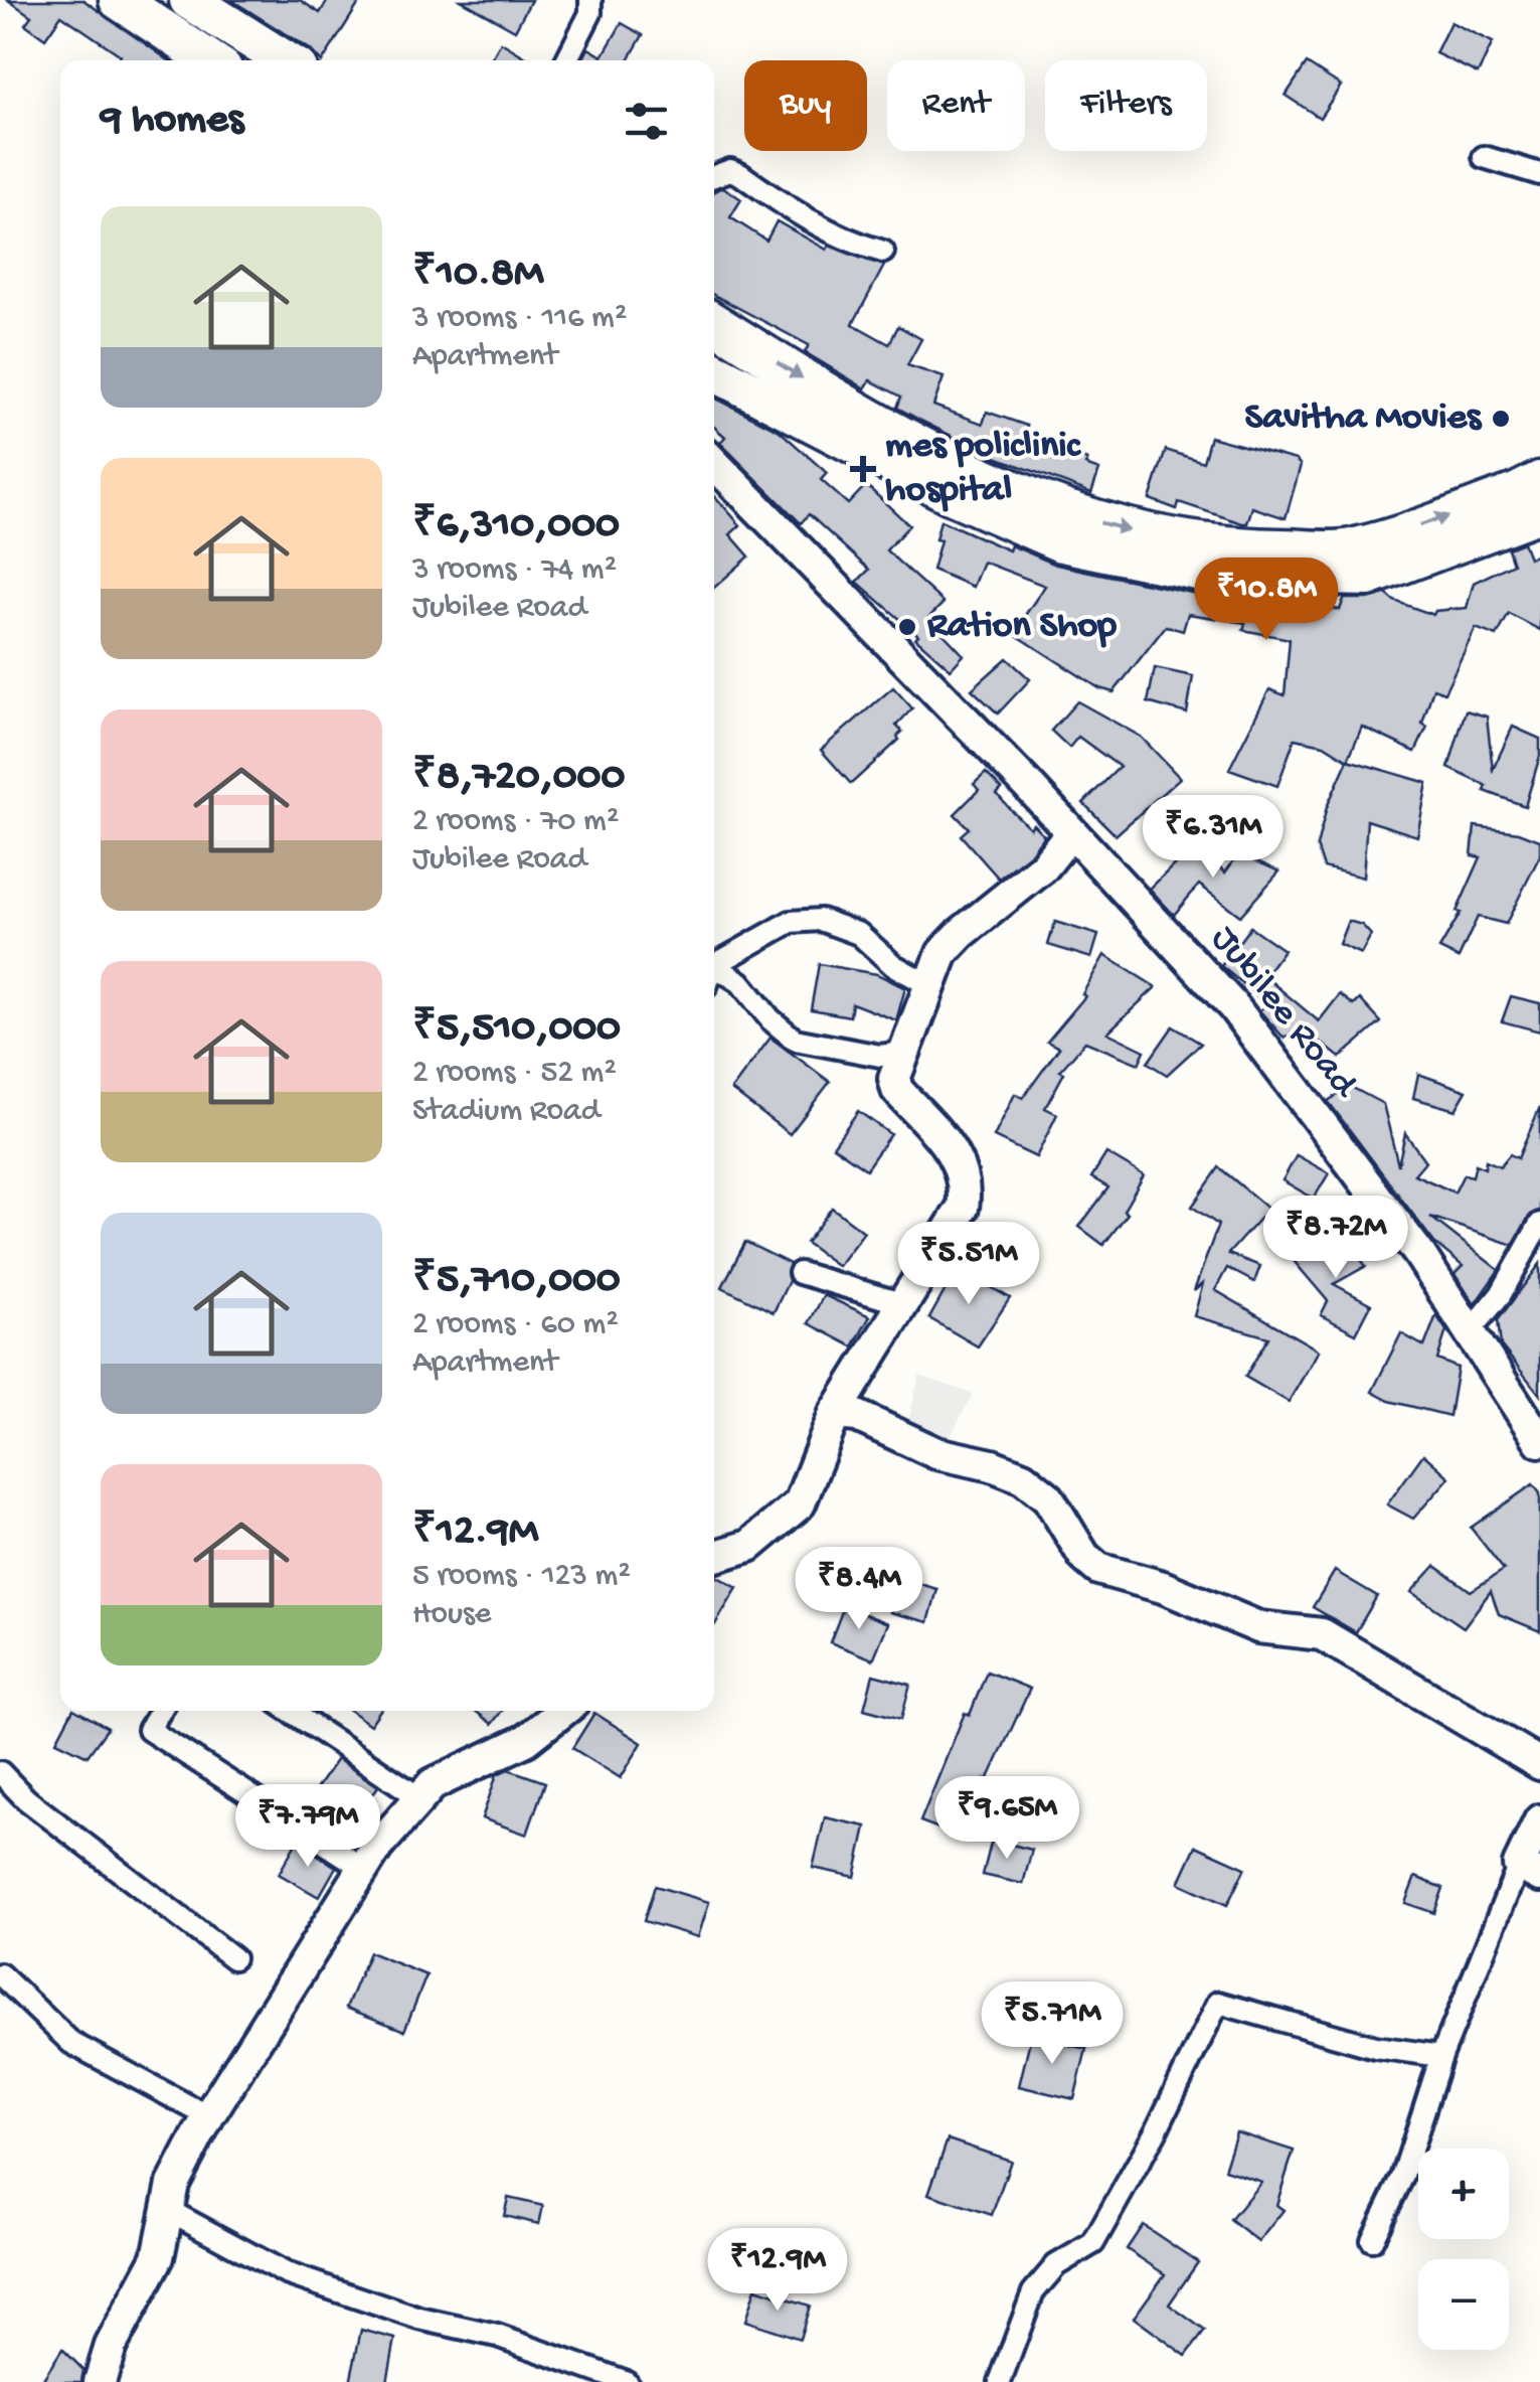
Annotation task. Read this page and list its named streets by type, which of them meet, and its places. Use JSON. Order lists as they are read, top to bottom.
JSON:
{
  "streets": {
    "street": ["Jubilee Road"]
  },
  "places": {
    "other": ["Savitha Movies", "Ration Shop"],
    "health": ["mes policlinic hospital"]
  },
  "page": {
    "chip": ["Buy", "Rent", "Filters"],
    "heading": "9 homes",
    "list": [
      {
        "name": "₹10.8M",
        "note": "3 rooms · 116 m² · Apartment"
      },
      {
        "name": "₹6,310,000",
        "note": "3 rooms · 74 m² · Jubilee Road"
      },
      {
        "name": "₹8,720,000",
        "note": "2 rooms · 70 m² · Jubilee Road"
      },
      {
        "name": "₹5,510,000",
        "note": "2 rooms · 52 m² · Stadium Road"
      },
      {
        "name": "₹5,710,000",
        "note": "2 rooms · 60 m² · Apartment"
      },
      {
        "name": "₹12.9M",
        "note": "5 rooms · 123 m² · House"
      }
    ],
    "price": [
      "₹10.8M",
      "₹6.31M",
      "₹8.72M",
      "₹5.51M",
      "₹8.4M",
      "₹9.65M",
      "₹7.79M",
      "₹5.71M",
      "₹12.9M"
    ],
    "map_buttons": ["+", "−"]
  }
}
